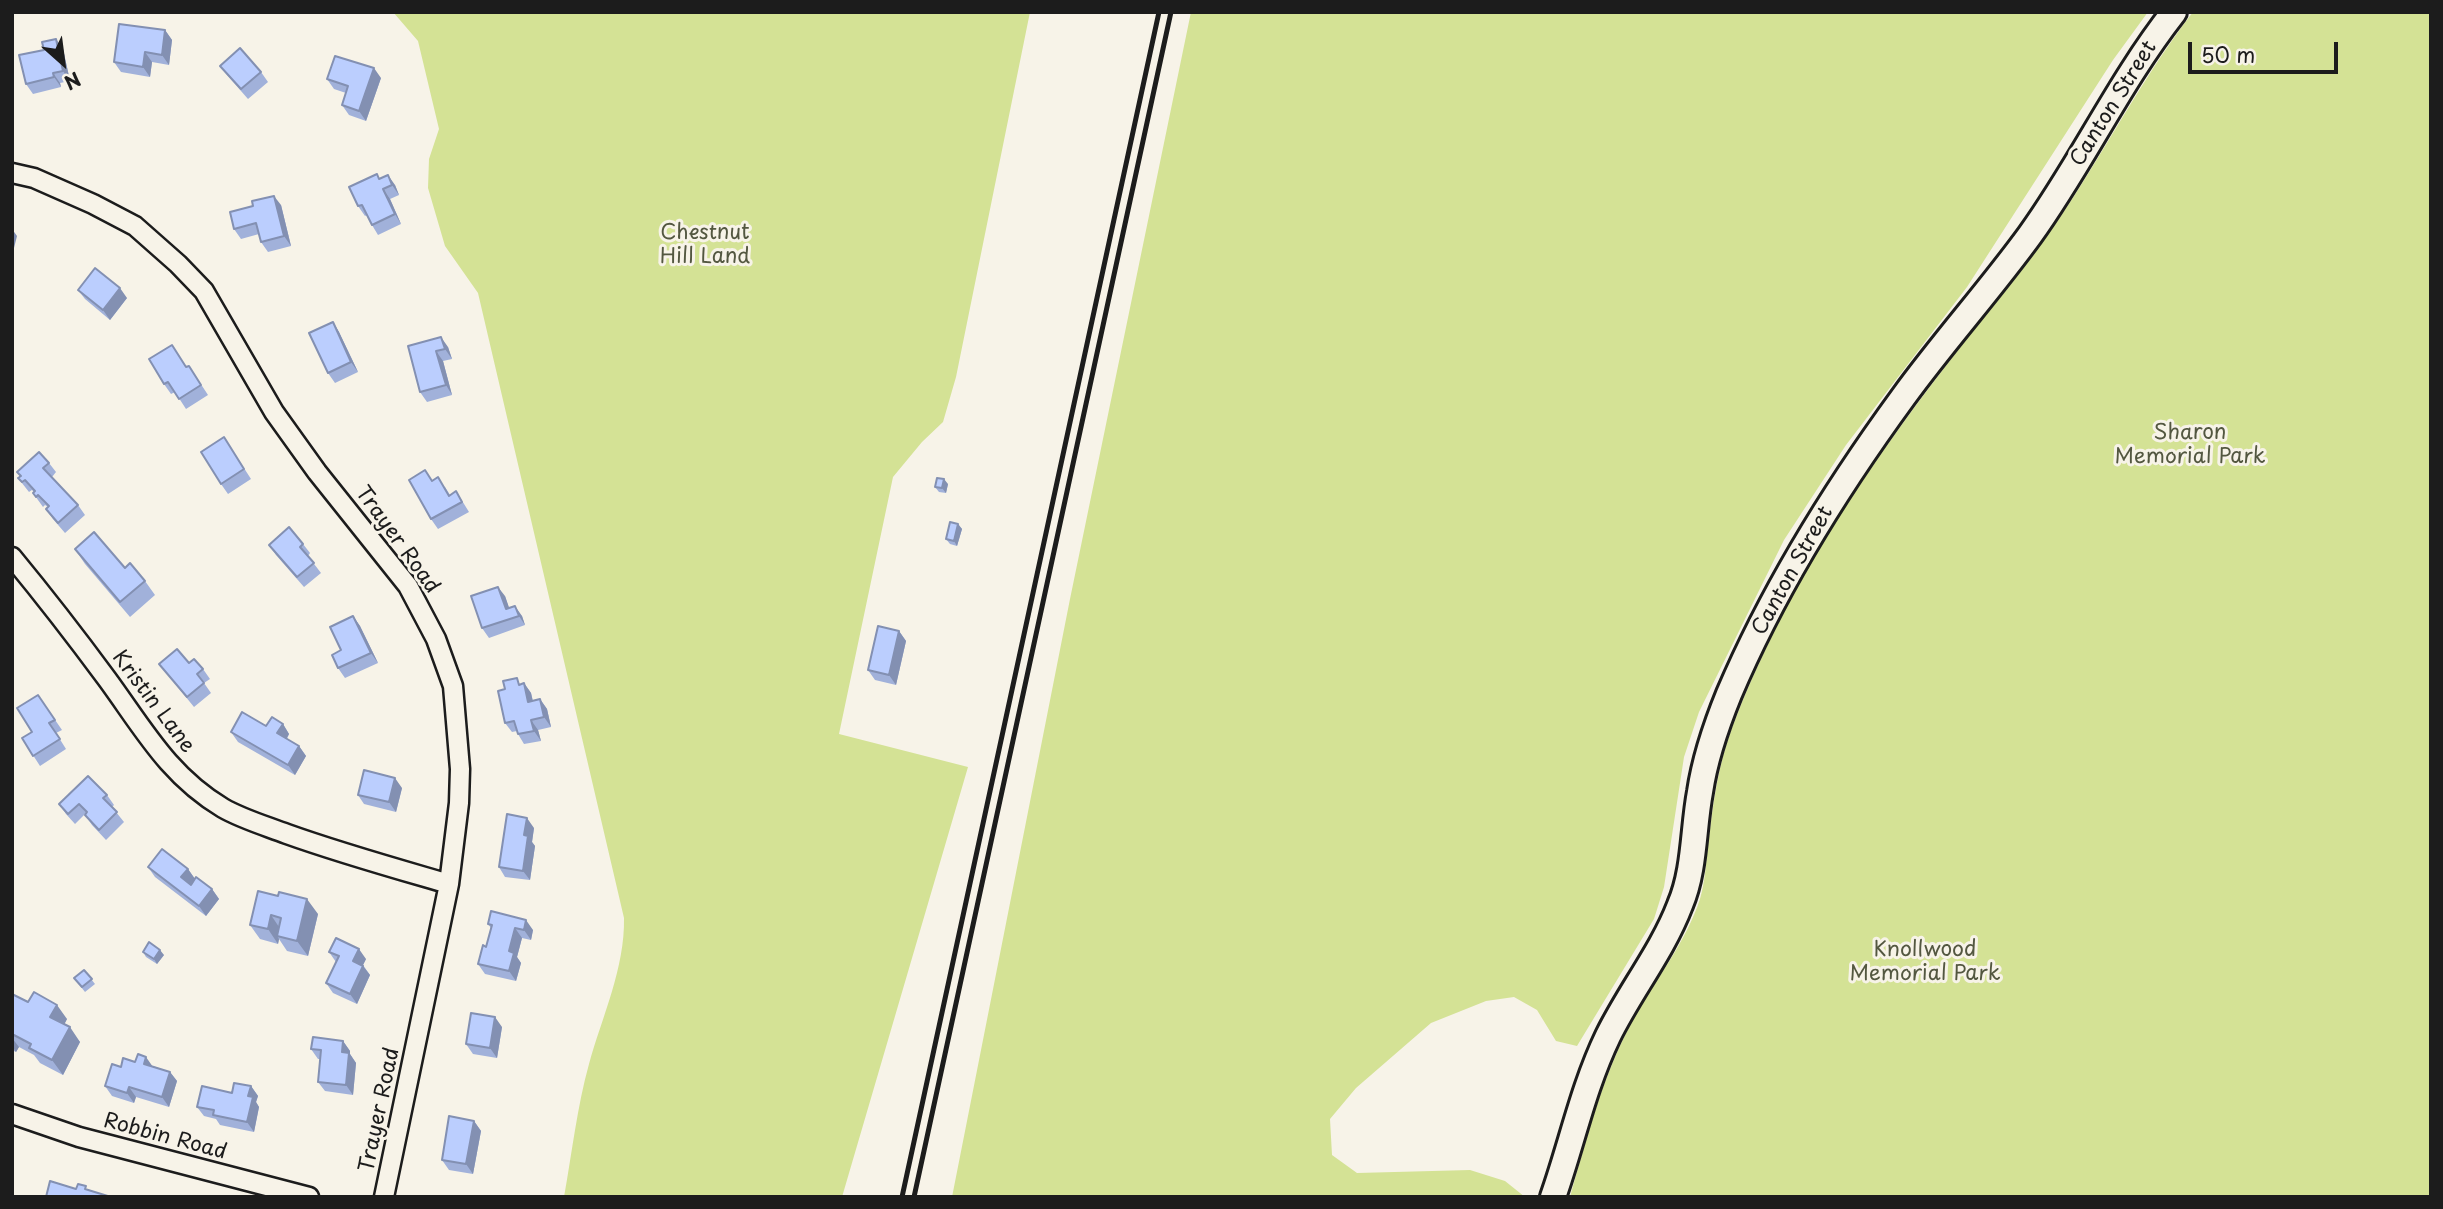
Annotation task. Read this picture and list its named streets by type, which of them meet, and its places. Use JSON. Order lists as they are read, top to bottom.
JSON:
{
  "streets": {
    "street": [
      "Canton Street",
      "Trayer Road",
      "Kristin Lane",
      "Robbin Road"
    ]
  },
  "crossings": [
    ["Trayer Road", "Kristin Lane"]
  ],
  "parks": ["Chestnut Hill Land", "Sharon Memorial Park", "Knollwood Memorial Park"],
  "scale_bar": "50 m",
  "north": "bottom right"
}
